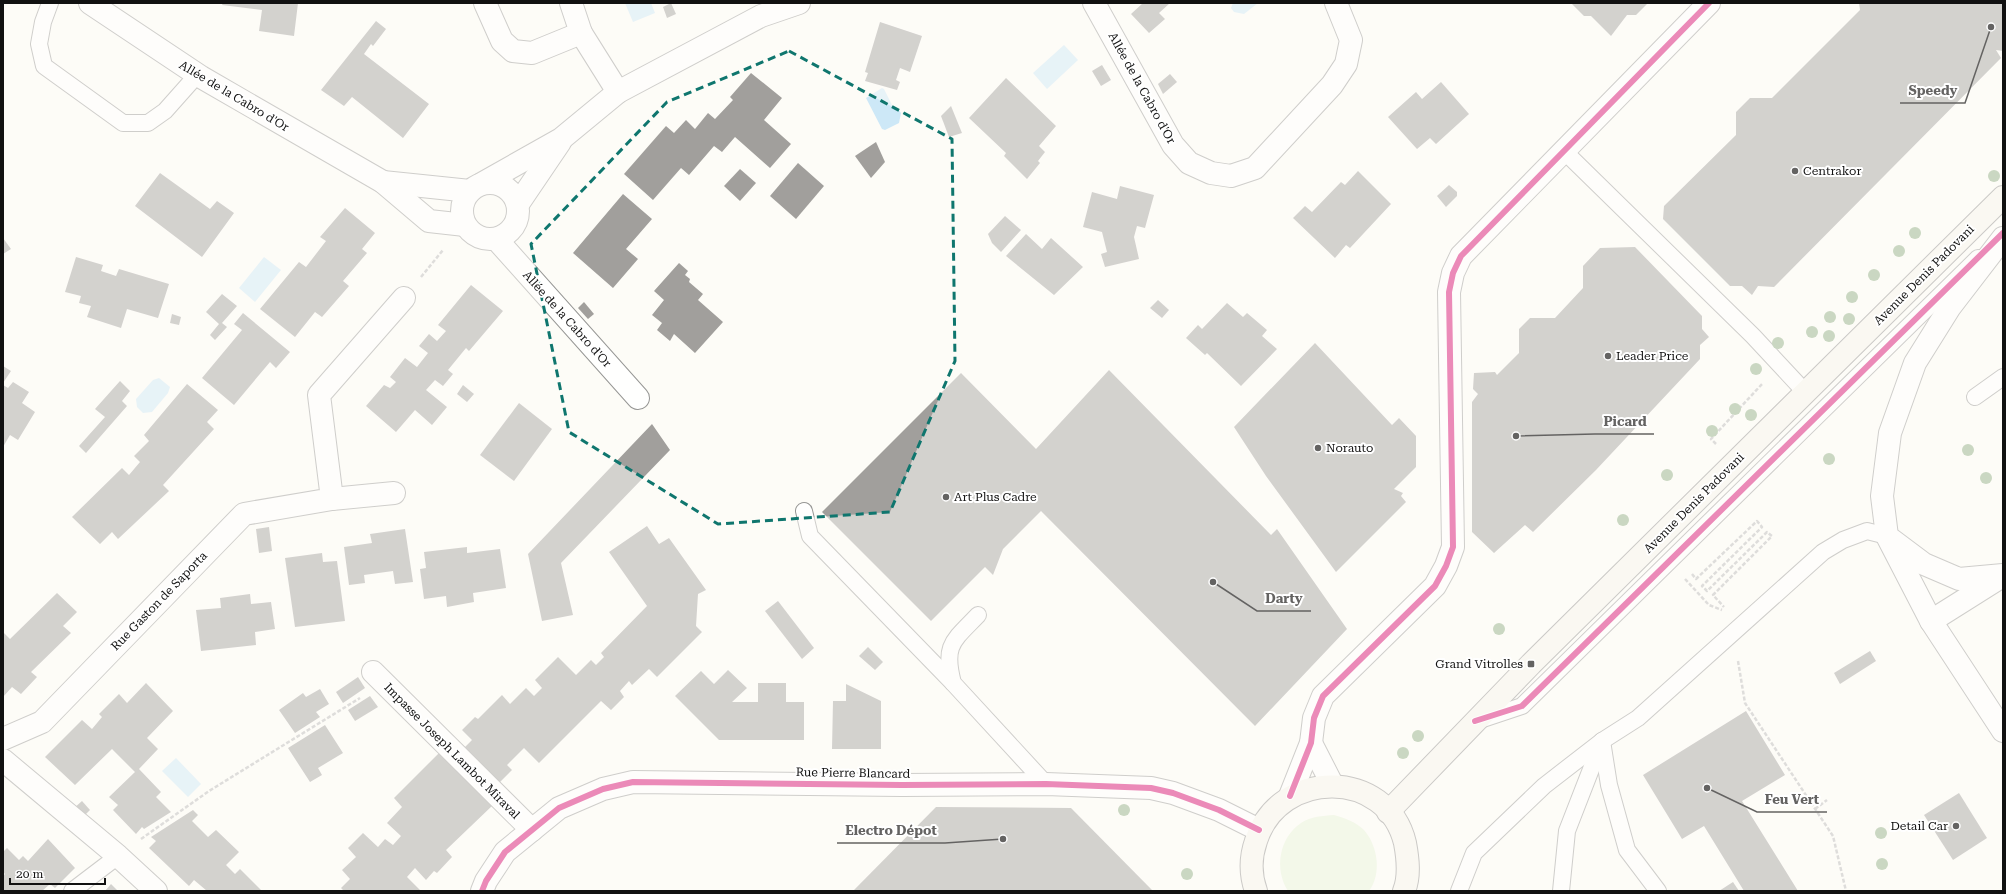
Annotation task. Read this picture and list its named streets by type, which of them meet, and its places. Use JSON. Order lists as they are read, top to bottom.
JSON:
{
  "streets": {
    "main road": ["Avenue Denis Padovani"],
    "street": [
      "Allée de la Cabro d'Or",
      "Rue Gaston de Saporta",
      "Impasse Joseph Lambot Miraval",
      "Rue Pierre Blancard"
    ]
  },
  "crossings": [
    ["Impasse Joseph Lambot Miraval", "Rue Pierre Blancard"]
  ],
  "places": {
    "other": [
      "Speedy",
      "Centrakor",
      "Leader Price",
      "Picard",
      "Norauto",
      "Art Plus Cadre",
      "Darty",
      "Feu Vert",
      "Detail Car",
      "Electro Dépot"
    ],
    "transit": ["Grand Vitrolles"]
  },
  "scale_bar": "20 m"
}
